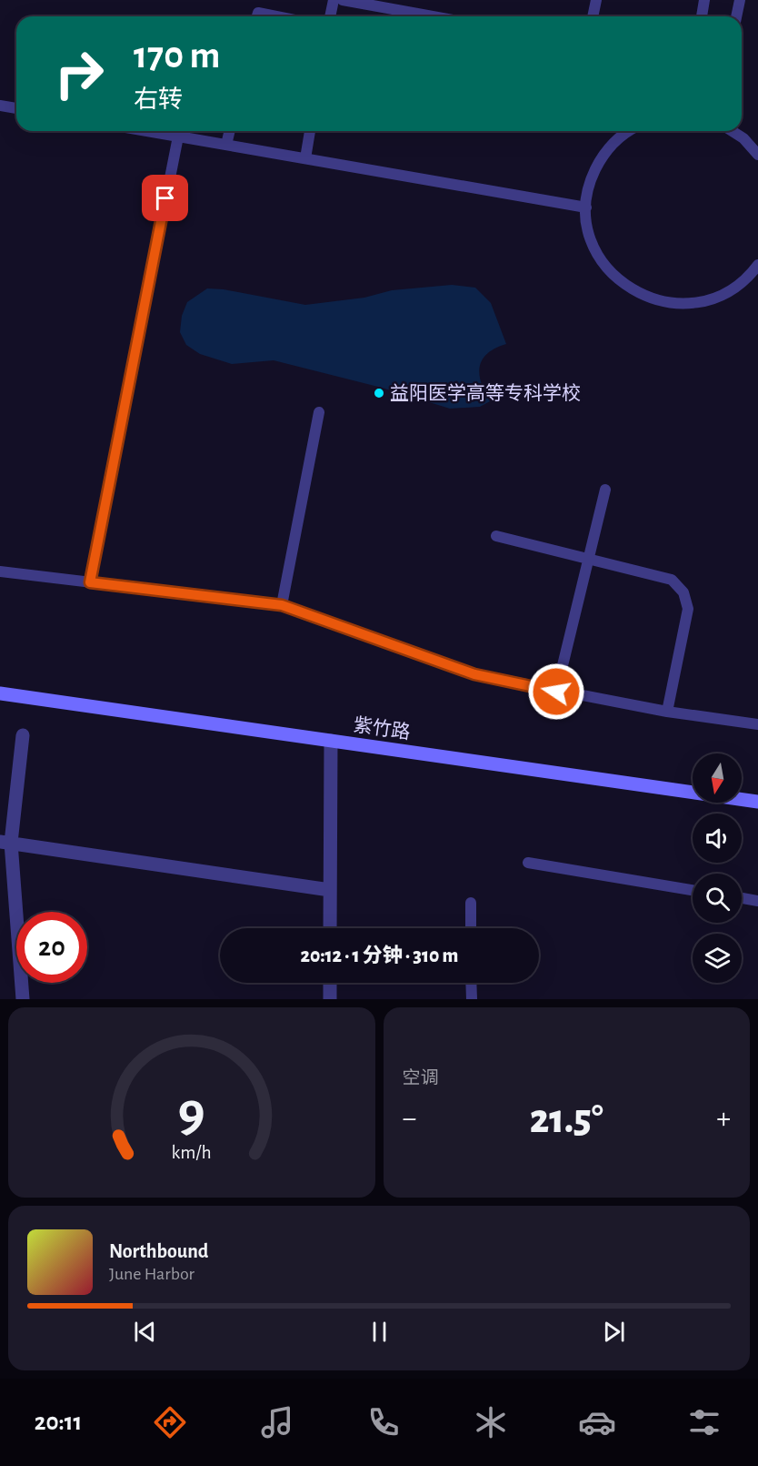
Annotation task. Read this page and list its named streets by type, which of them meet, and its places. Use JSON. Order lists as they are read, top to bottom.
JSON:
{
  "streets": {
    "street": ["紫竹路"]
  },
  "places": ["益阳医学高等专科学校"],
  "north": "bottom",
  "page": {
    "turn": ["170 m", "右转"],
    "limit": "20",
    "trip": "20:12 · 1 分钟 · 310 m",
    "tile": "空调",
    "heat": ["−", "21.5°", "+"],
    "song": ["Northbound", "June Harbor"],
    "tabs": "20:11",
    "gauge": ["9", "km/h"]
  }
}
